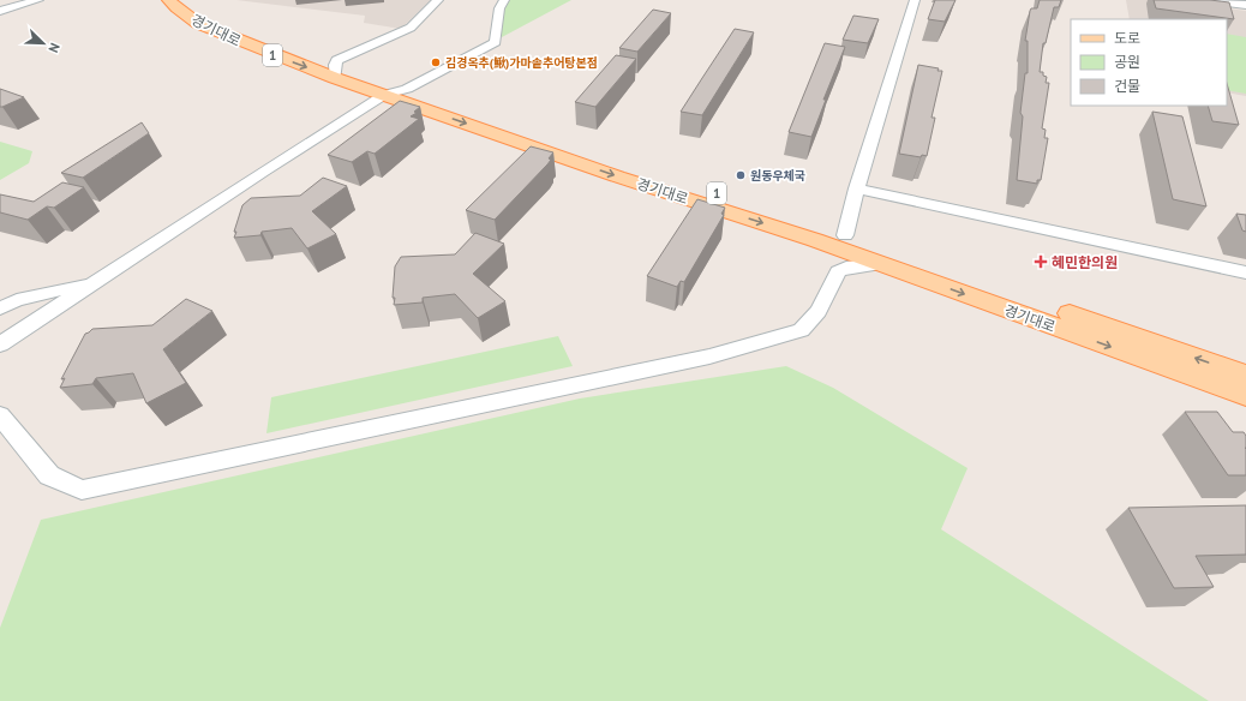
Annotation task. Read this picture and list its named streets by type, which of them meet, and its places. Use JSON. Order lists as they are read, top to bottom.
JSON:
{
  "streets": {
    "main road": ["경기대로", "1"]
  },
  "places": {
    "other": ["김경옥추(鰍)가마솥추어탕본점", "원동우체국"],
    "health": ["혜민한의원"]
  },
  "legend": ["도로", "공원", "건물"],
  "north": "bottom right"
}
